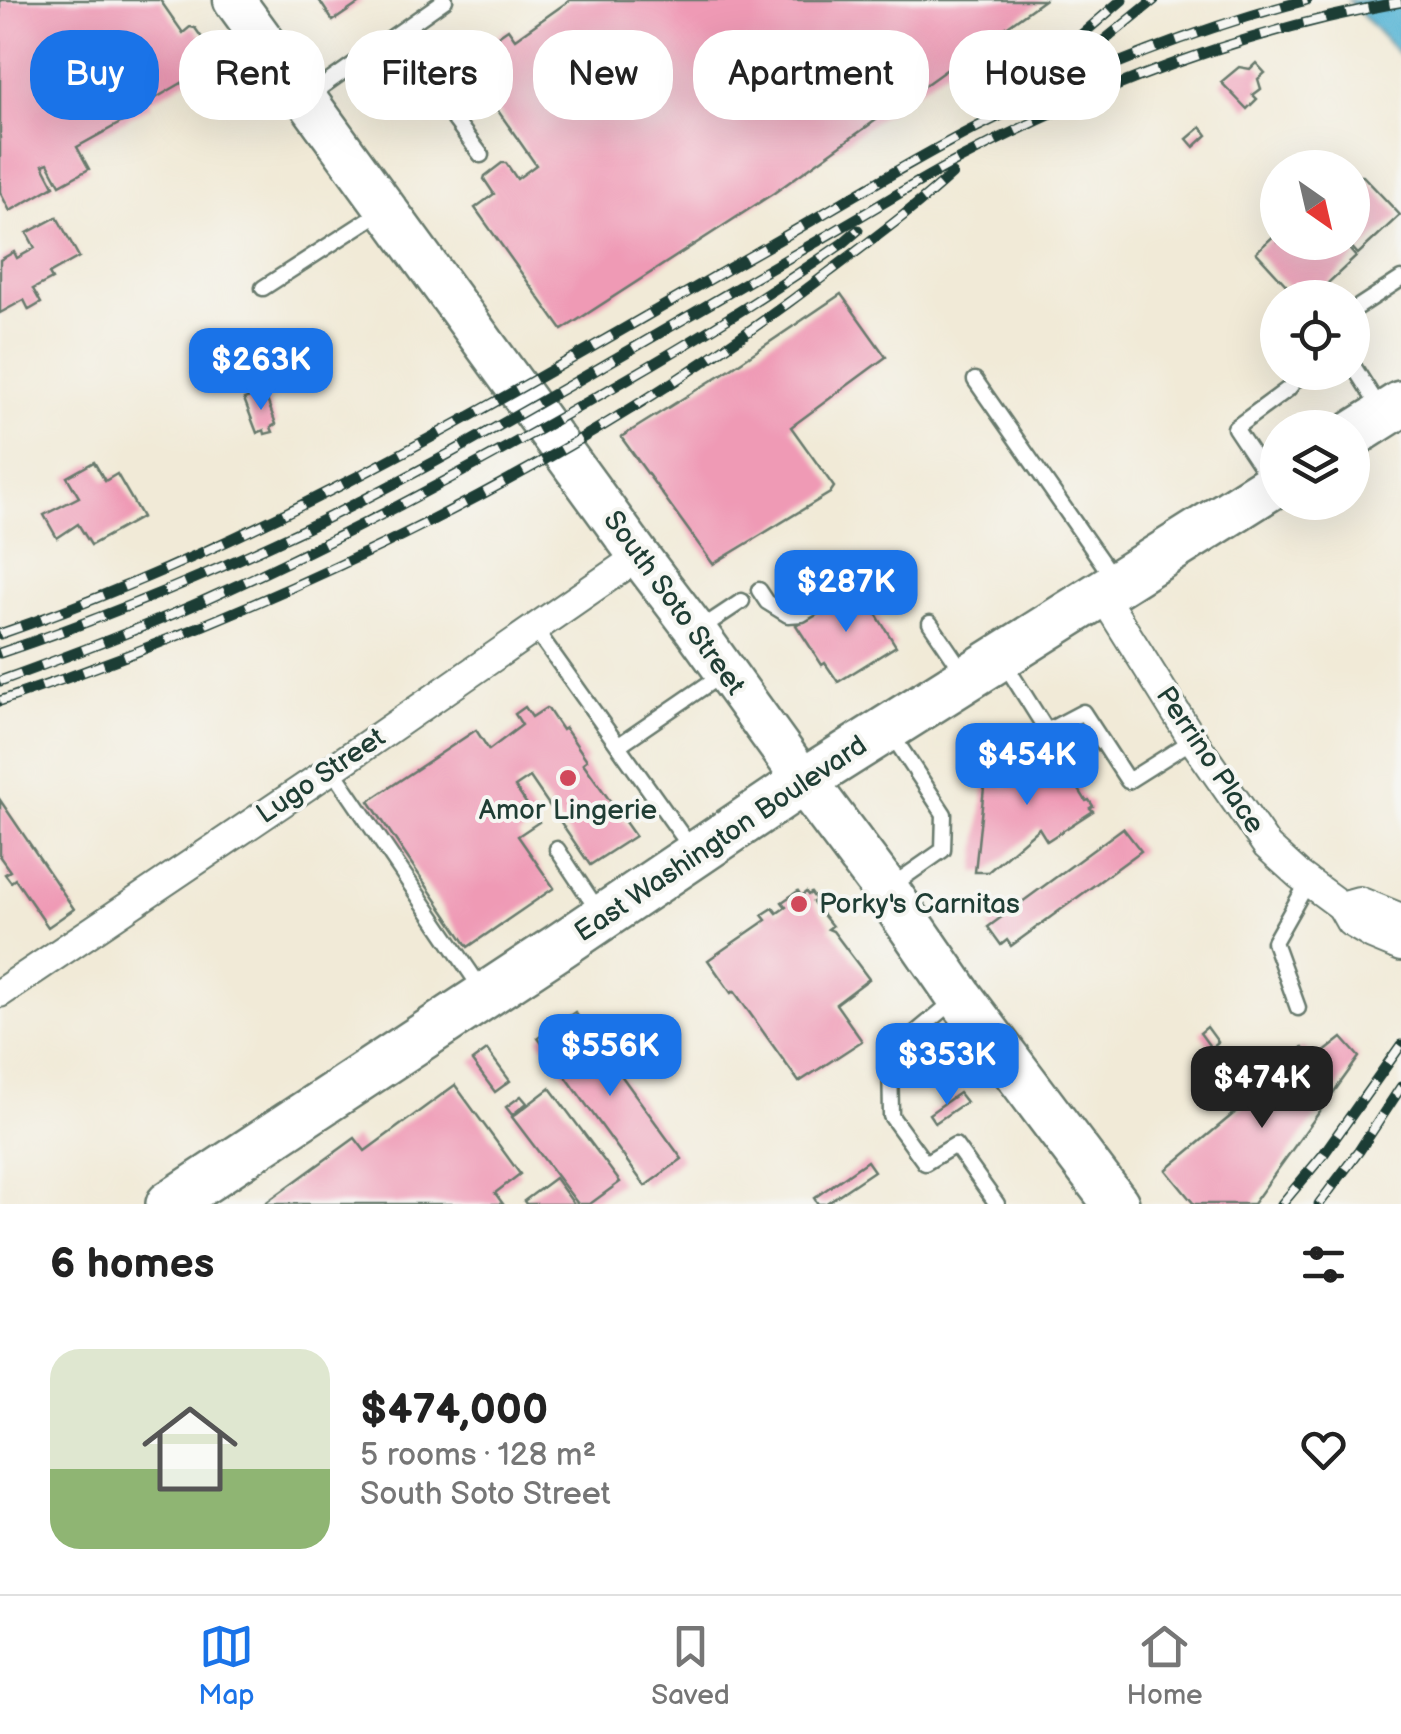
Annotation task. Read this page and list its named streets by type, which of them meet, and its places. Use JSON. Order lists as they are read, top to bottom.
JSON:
{
  "streets": {
    "main road": ["South Soto Street", "East Washington Boulevard"],
    "street": ["Perrino Place", "Lugo Street"]
  },
  "crossings": [
    ["South Soto Street", "Lugo Street"],
    ["South Soto Street", "East Washington Boulevard"],
    ["Perrino Place", "East Washington Boulevard"]
  ],
  "places": ["Amor Lingerie", "Porky's Carnitas"],
  "north": "bottom right",
  "page": {
    "chip": [
      "Buy",
      "Rent",
      "Filters",
      "New",
      "Apartment",
      "House"
    ],
    "price": [
      "$263K",
      "$287K",
      "$454K",
      "$556K",
      "$353K",
      "$474K"
    ],
    "heading": "6 homes",
    "list": [
      {
        "name": "$474,000",
        "note": "5 rooms · 128 m² · South Soto Street"
      }
    ],
    "tabs": ["Map", "Saved", "Home"]
  }
}
